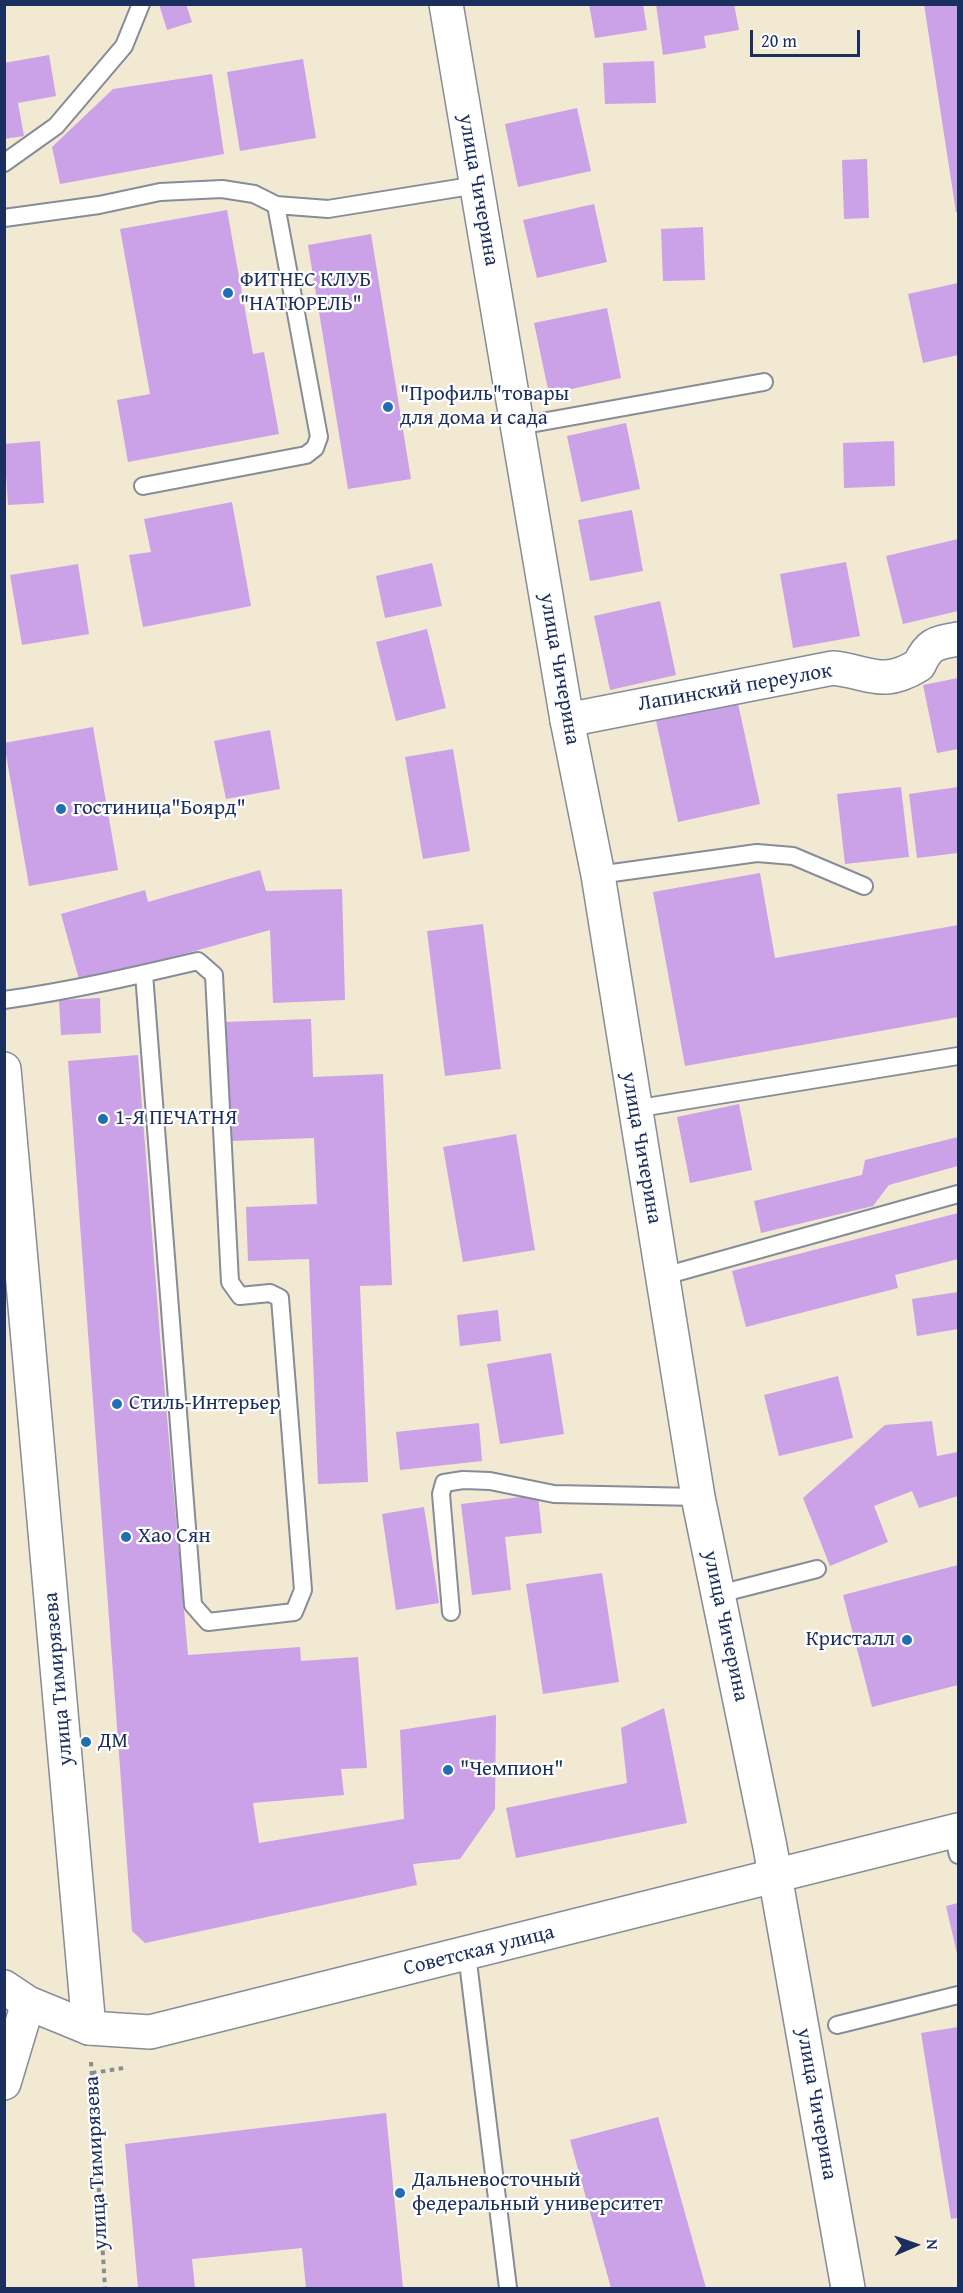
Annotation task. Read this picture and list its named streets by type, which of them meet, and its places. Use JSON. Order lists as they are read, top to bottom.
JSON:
{
  "streets": {
    "main road": [
      "улица Чичерина",
      "Лапинский переулок",
      "улица Тимирязева",
      "Советская улица"
    ]
  },
  "crossings": [
    ["улица Чичерина", "Лапинский переулок"],
    ["улица Чичерина", "Советская улица"],
    ["улица Тимирязева", "Советская улица"]
  ],
  "places": [
    "ФИТНЕС КЛУБ \"НАТЮРЕЛЬ\"",
    "\"Профиль\"товары для дома и сада",
    "гостиница\"Боярд\"",
    "1-Я ПЕЧАТНЯ",
    "Стиль-Интерьер",
    "Хао Сян",
    "Кристалл",
    "ДМ",
    "\"Чемпион\"",
    "Дальневосточный федеральный университет"
  ],
  "scale_bar": "20 m",
  "north": "right"
}
